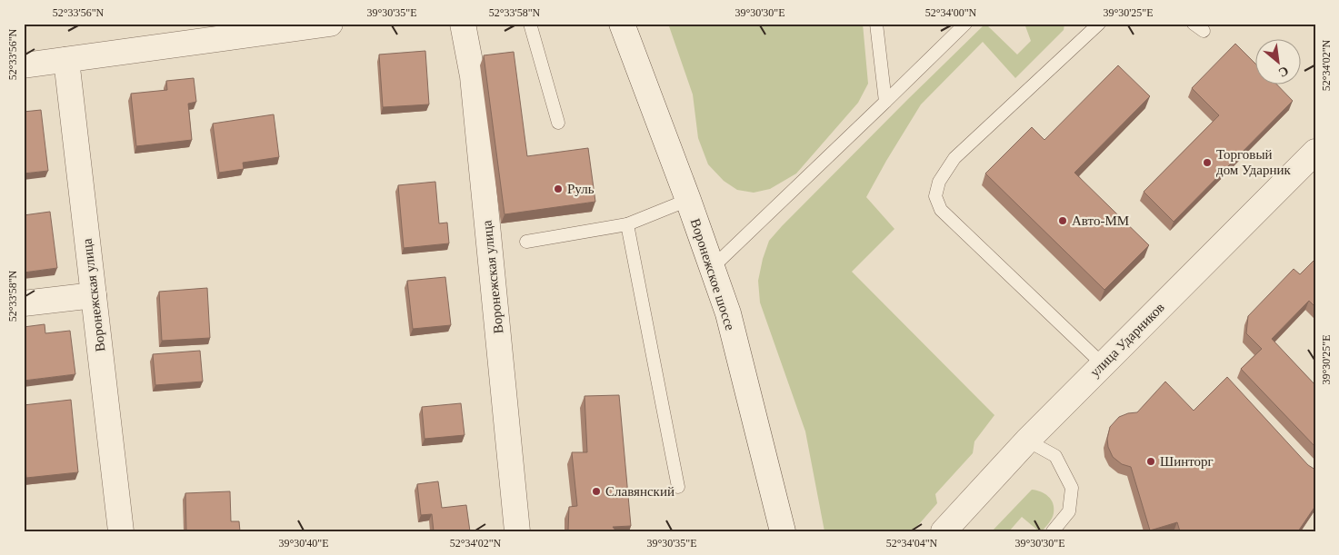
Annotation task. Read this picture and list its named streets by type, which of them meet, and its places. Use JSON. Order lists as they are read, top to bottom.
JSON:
{
  "streets": {
    "street": ["Воронежское шоссе", "Воронежская улица", "улица Ударников"]
  },
  "places": [
    "Торговый дом Ударник",
    "Руль",
    "Авто-ММ",
    "Шинторг",
    "Славянский"
  ],
  "north": "bottom right",
  "coordinates": [
    "52°33'56\"N",
    "39°30'35\"E",
    "52°33'58\"N",
    "39°30'30\"E",
    "52°34'00\"N",
    "39°30'25\"E",
    "52°34'02\"N",
    "39°30'40\"E",
    "52°34'04\"N"
  ]
}
